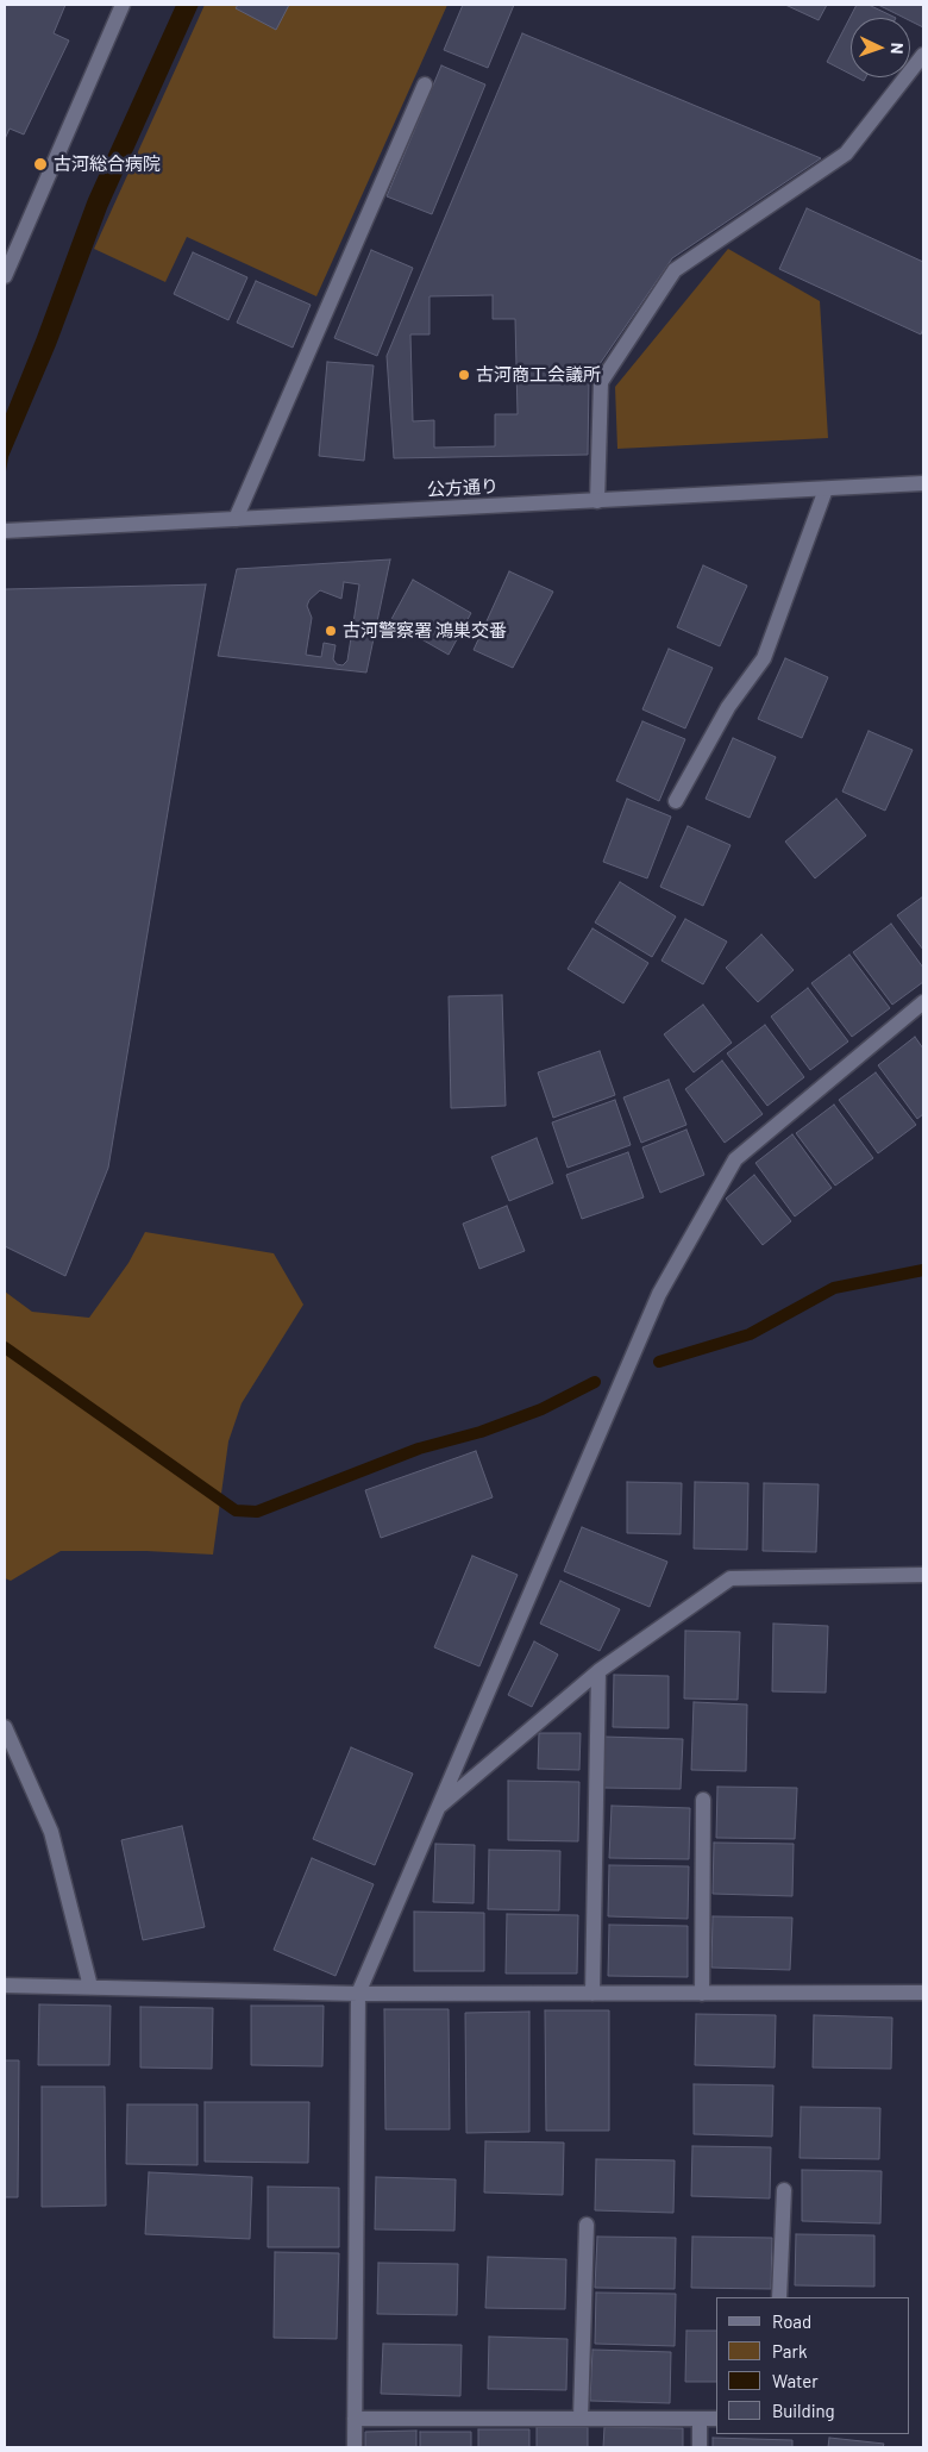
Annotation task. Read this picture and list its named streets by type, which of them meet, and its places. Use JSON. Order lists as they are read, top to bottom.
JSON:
{
  "streets": {
    "street": ["公方通り"]
  },
  "places": ["古河総合病院", "古河商工会議所", "古河警察署 鴻巣交番"],
  "legend": [
    "Road",
    "Park",
    "Water",
    "Building"
  ],
  "north": "right"
}
